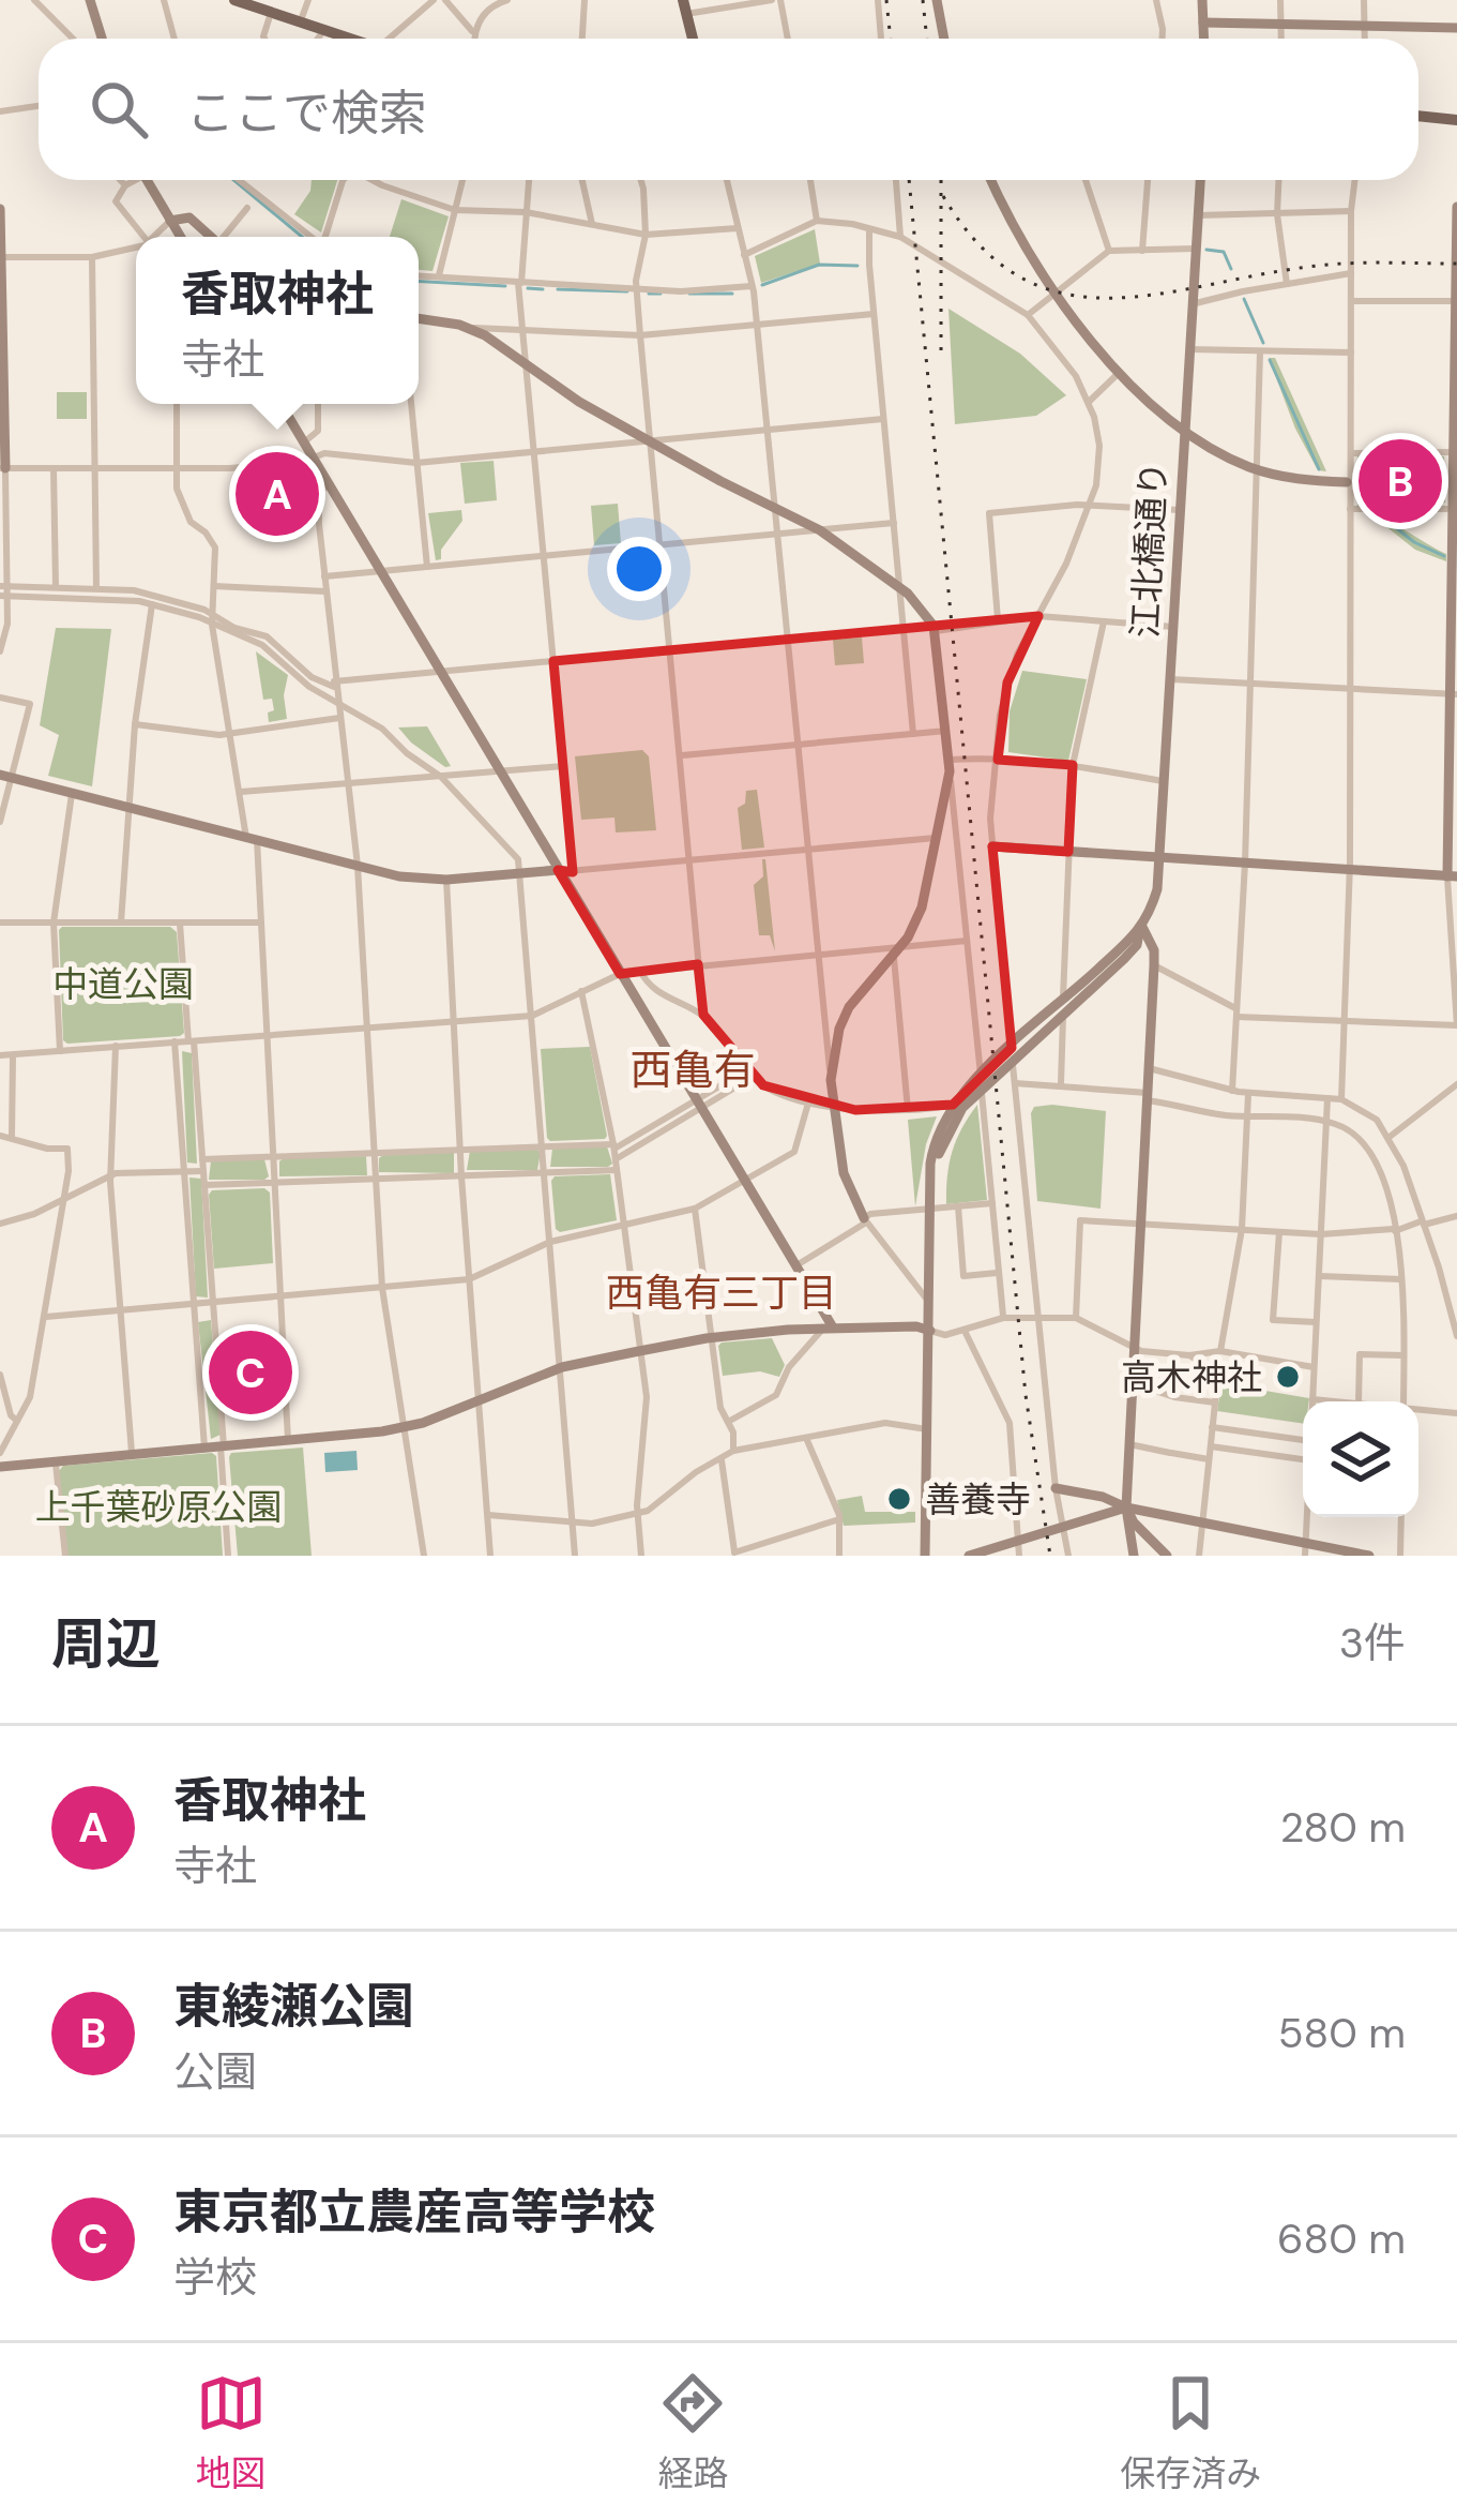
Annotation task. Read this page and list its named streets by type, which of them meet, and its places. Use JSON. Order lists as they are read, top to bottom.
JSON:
{
  "streets": {
    "street": ["江北橋通り"]
  },
  "districts": ["西亀有", "西亀有三丁目"],
  "parks": ["中道公園", "上千葉砂原公園"],
  "places": ["高木神社", "善養寺"],
  "page": {
    "search": "ここで検索",
    "popup": ["香取神社", "寺社"],
    "pins": ["B", "A", "C"],
    "heading": ["周辺", "3件"],
    "list": [
      {
        "mark": "A",
        "name": "香取神社",
        "note": "寺社",
        "value": "280 m"
      },
      {
        "mark": "B",
        "name": "東綾瀬公園",
        "note": "公園",
        "value": "580 m"
      },
      {
        "mark": "C",
        "name": "東京都立農産高等学校",
        "note": "学校",
        "value": "680 m"
      }
    ],
    "nav": ["地図", "経路", "保存済み"]
  }
}
